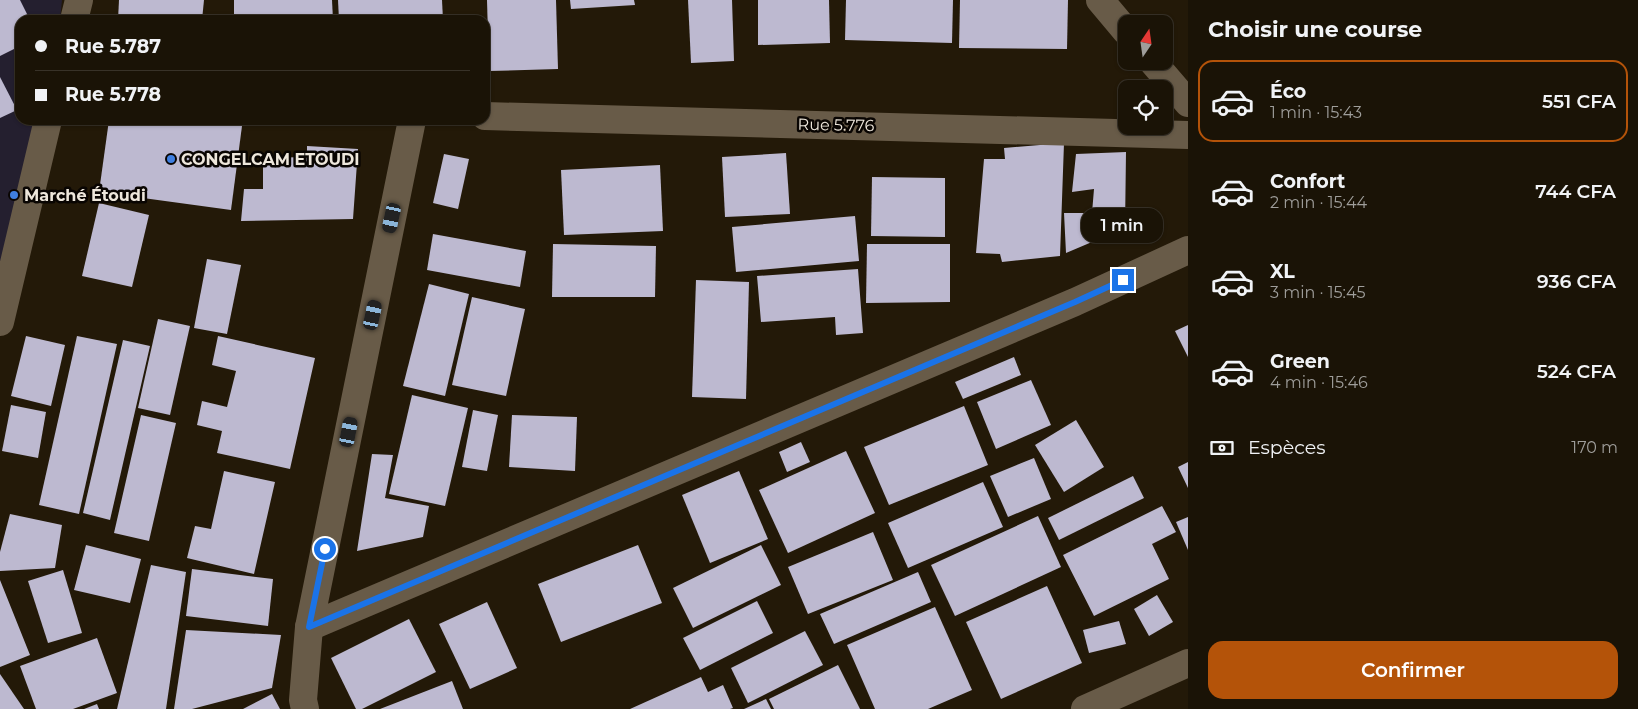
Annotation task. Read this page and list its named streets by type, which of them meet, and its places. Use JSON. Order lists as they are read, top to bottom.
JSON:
{
  "streets": {
    "street": ["Rue 5.776"]
  },
  "places": ["CONGELCAM ETOUDI", "Marché Étoudi"],
  "north": "top",
  "page": {
    "heading": "Choisir une course",
    "banner": ["Rue 5.787", "Rue 5.778"],
    "list": [
      {
        "name": "Éco",
        "note": "1 min · 15:43",
        "value": "551 CFA"
      },
      {
        "name": "Confort",
        "note": "2 min · 15:44",
        "value": "744 CFA"
      },
      {
        "name": "XL",
        "note": "3 min · 15:45",
        "value": "936 CFA"
      },
      {
        "name": "Green",
        "note": "4 min · 15:46",
        "value": "524 CFA"
      }
    ],
    "bubble": "1 min",
    "pay": ["Espèces", "170 m"],
    "buttons": "Confirmer"
  }
}
